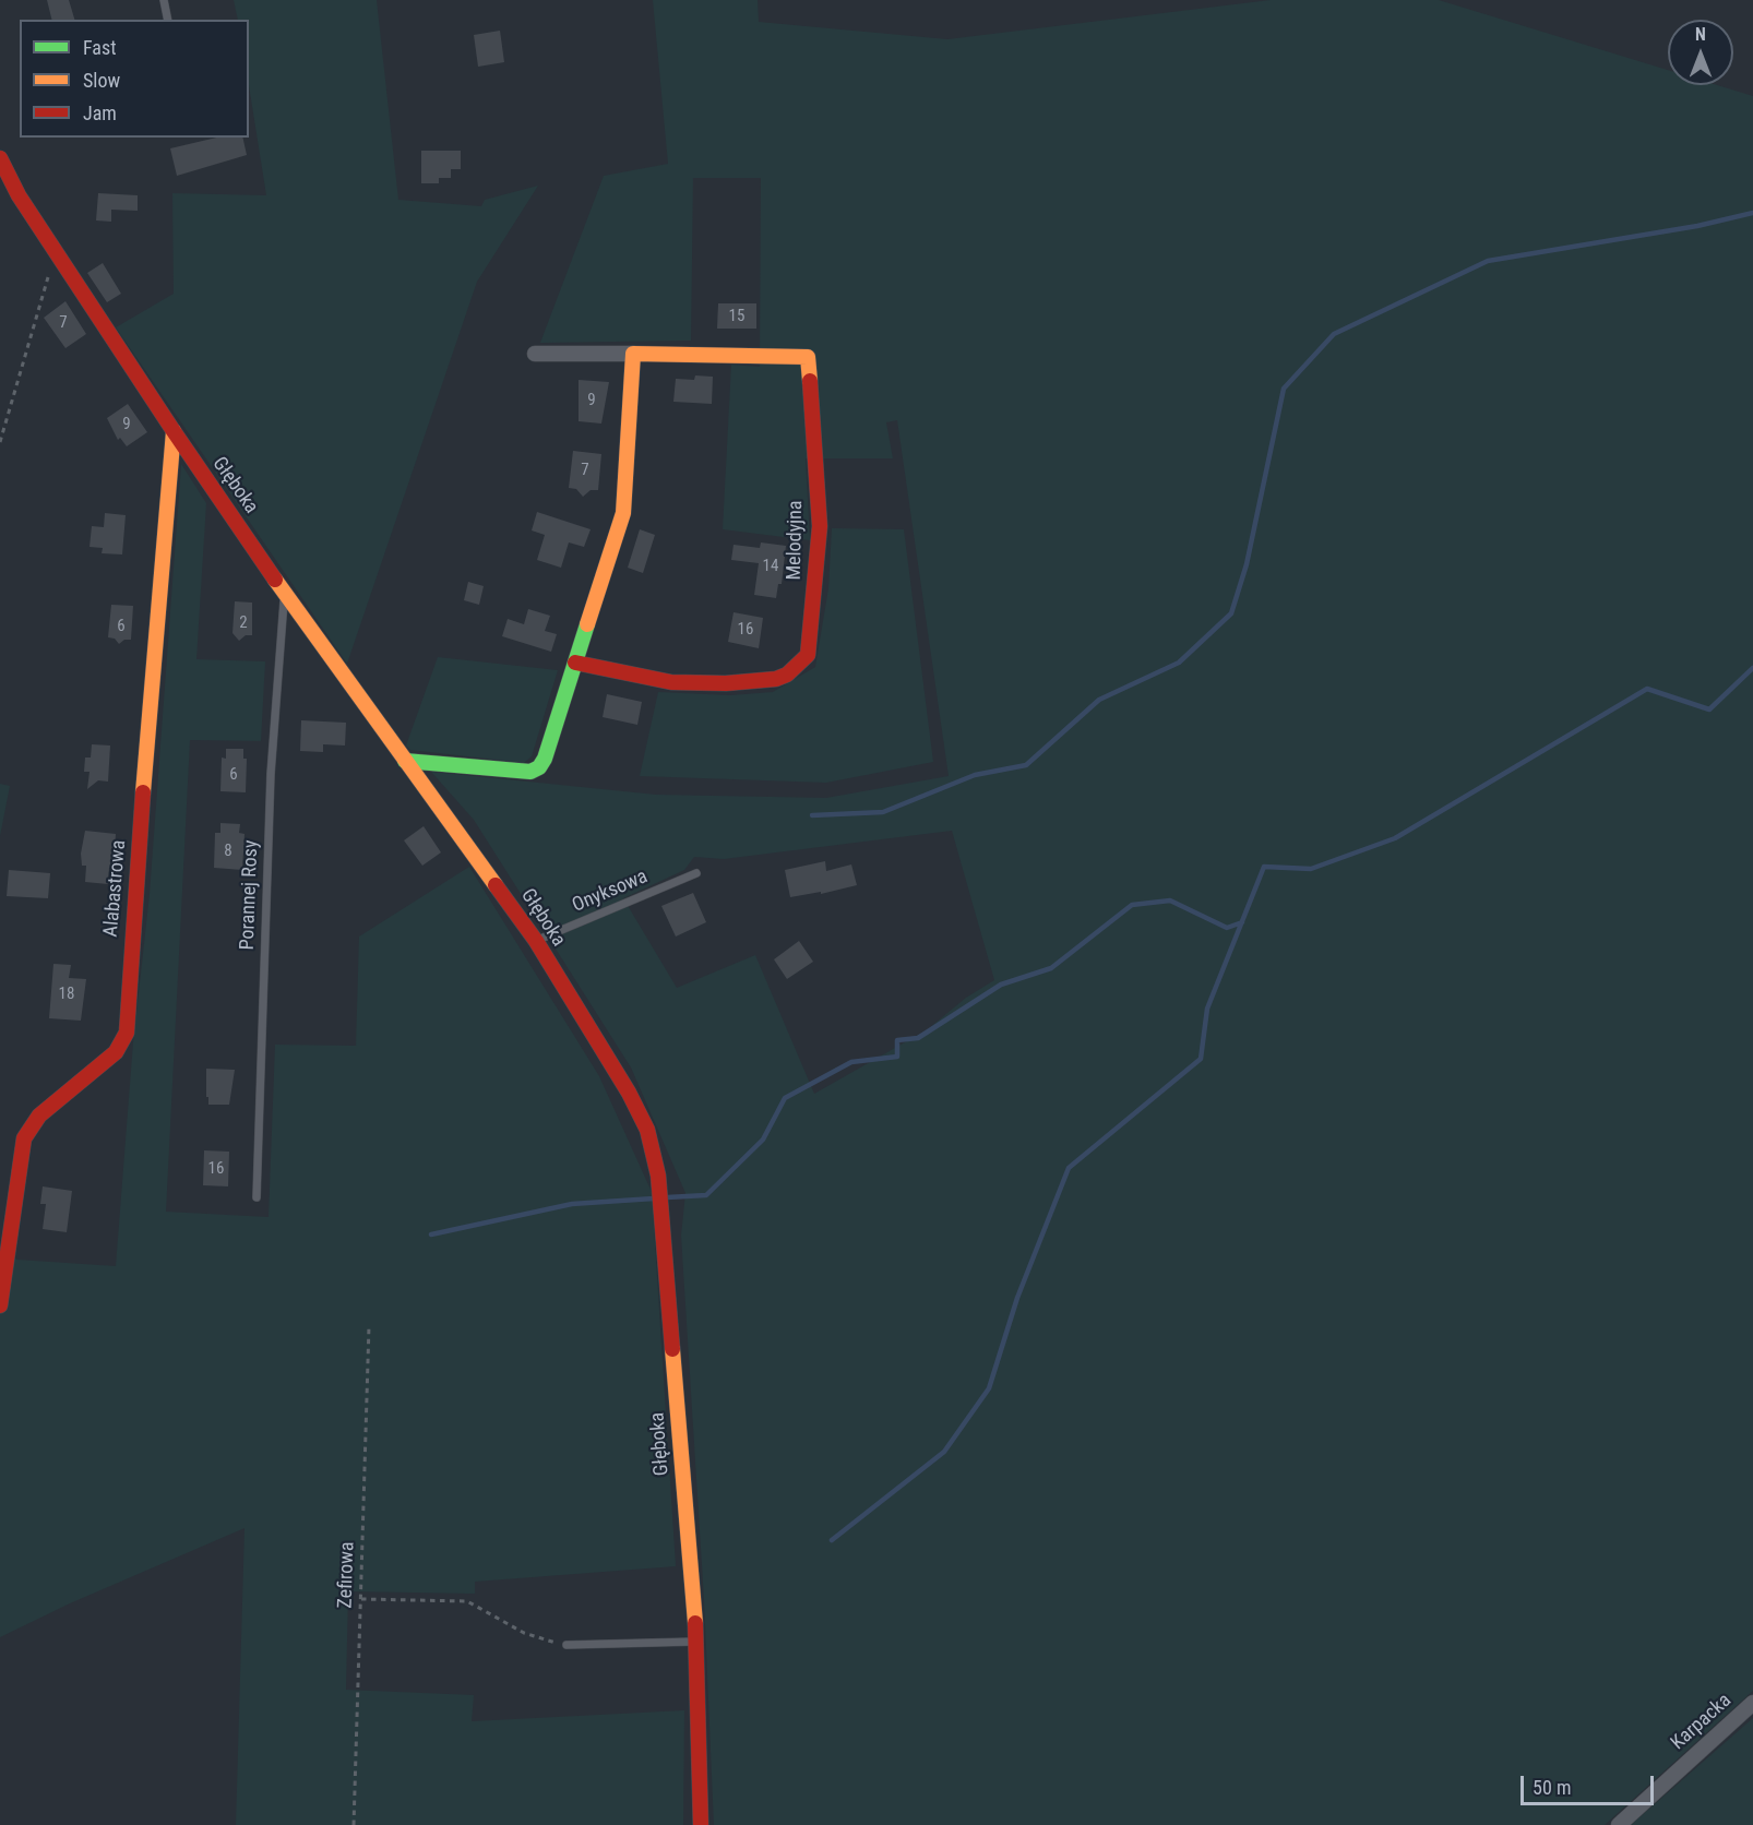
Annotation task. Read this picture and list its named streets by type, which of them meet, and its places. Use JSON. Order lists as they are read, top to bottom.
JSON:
{
  "streets": {
    "street": [
      "Głęboka",
      "Melodyjna",
      "Alabastrowa",
      "Karpacka"
    ],
    "lane": ["Onyksowa", "Porannej Rosy"],
    "path": ["Zefirowa"]
  },
  "crossings": [
    ["Głęboka", "Alabastrowa"],
    ["Głęboka", "Onyksowa"],
    ["Głęboka", "Porannej Rosy"]
  ],
  "house_numbers": [
    "15",
    "7",
    "9",
    "9",
    "7",
    "14",
    "2",
    "6",
    "16",
    "6",
    "8",
    "18",
    "16"
  ],
  "legend": ["Fast", "Slow", "Jam"],
  "scale_bar": "50 m",
  "north": "top"
}
